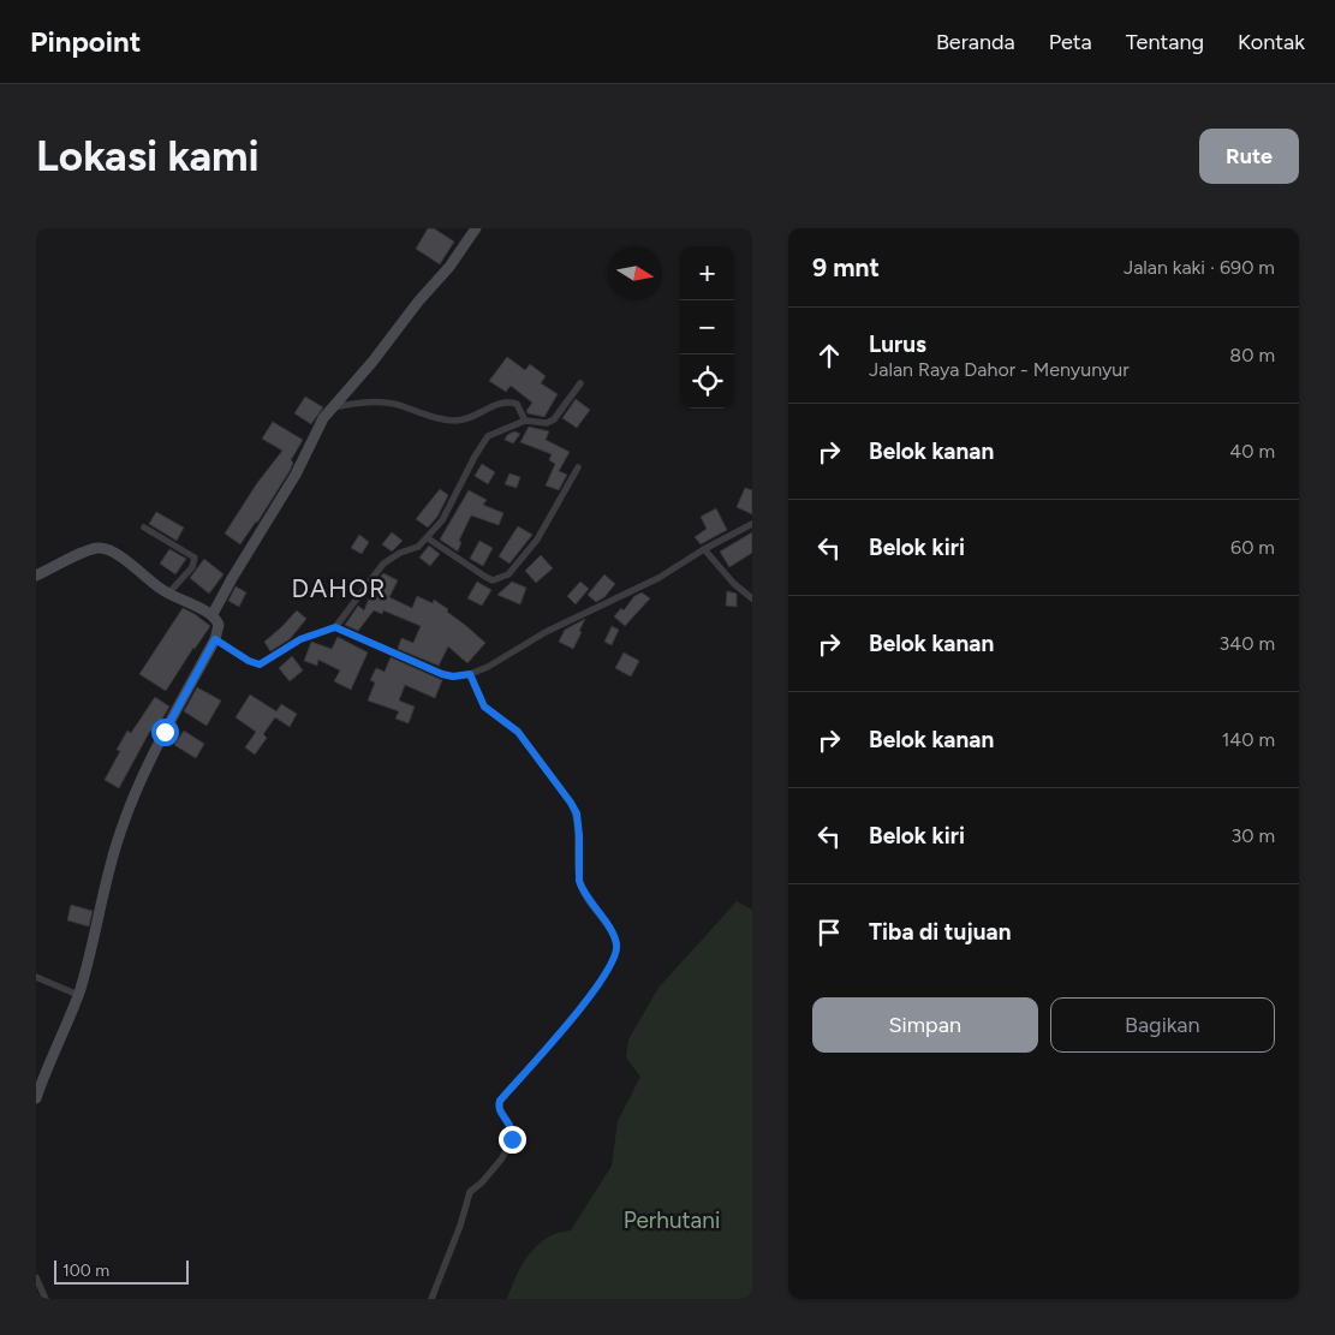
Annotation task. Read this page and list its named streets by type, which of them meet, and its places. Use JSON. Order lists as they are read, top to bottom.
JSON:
{
  "districts": ["DAHOR"],
  "parks": ["Perhutani"],
  "scale_bar": "100 m",
  "north": "right",
  "page": {
    "header": "Pinpoint",
    "nav": [
      "Beranda",
      "Peta",
      "Tentang",
      "Kontak"
    ],
    "buttons": [
      "Rute",
      ["Simpan", "Bagikan"]
    ],
    "title": "Lokasi kami",
    "heading": ["9 mnt", "Jalan kaki · 690 m"],
    "map_buttons": ["+", "−"],
    "list": [
      ["Lurus", "Jalan Raya Dahor - Menyunyur", "80 m"],
      ["Belok kanan", "40 m"],
      ["Belok kiri", "60 m"],
      ["Belok kanan", "340 m"],
      ["Belok kanan", "140 m"],
      ["Belok kiri", "30 m"],
      "Tiba di tujuan"
    ],
    "scale": "100 m"
  }
}
